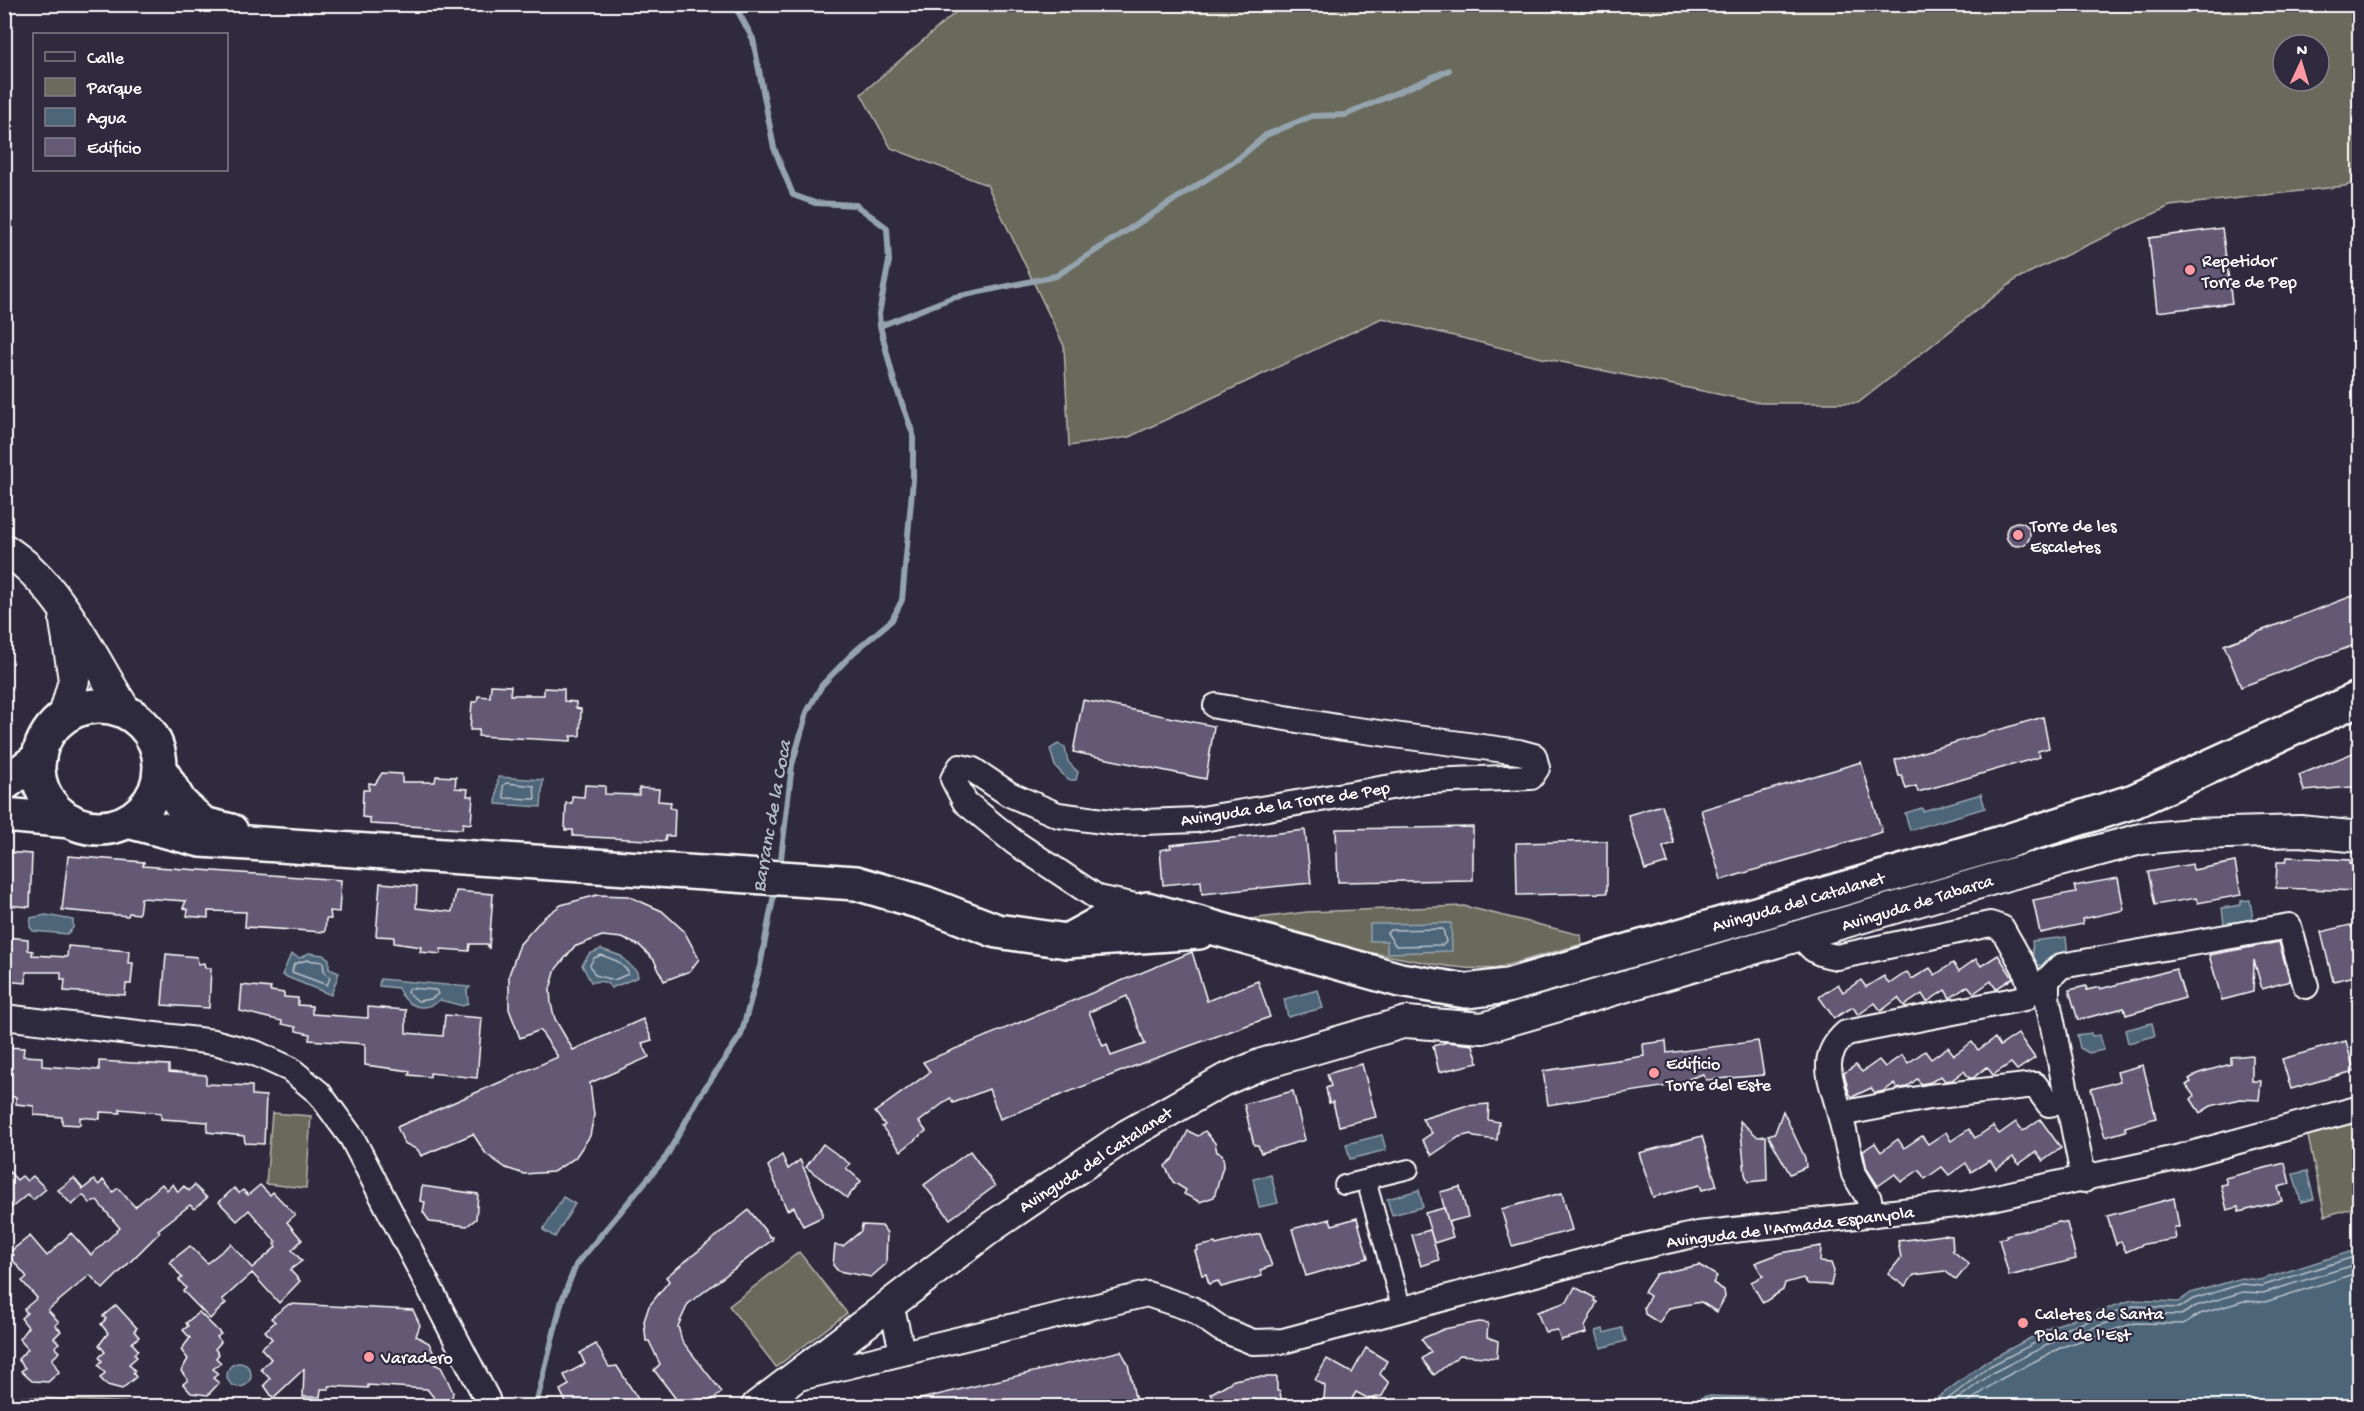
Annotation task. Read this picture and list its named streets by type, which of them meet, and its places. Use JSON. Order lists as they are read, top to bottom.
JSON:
{
  "streets": {
    "main road": ["Avinguda del Catalanet"],
    "street": ["Avinguda de la Torre de Pep", "Avinguda de Tabarca", "Avinguda de l'Armada Espanyola"]
  },
  "crossings": [
    ["Avinguda de la Torre de Pep", "Avinguda del Catalanet"],
    ["Avinguda del Catalanet", "Avinguda de Tabarca"]
  ],
  "water": ["Barranc de la Coca"],
  "places": [
    "Repetidor Torre de Pep",
    "Torre de les Escaletes",
    "Edificio Torre del Este",
    "Caletes de Santa Pola de l'Est",
    "Varadero"
  ],
  "legend": [
    "Calle",
    "Parque",
    "Agua",
    "Edificio"
  ],
  "north": "top"
}
